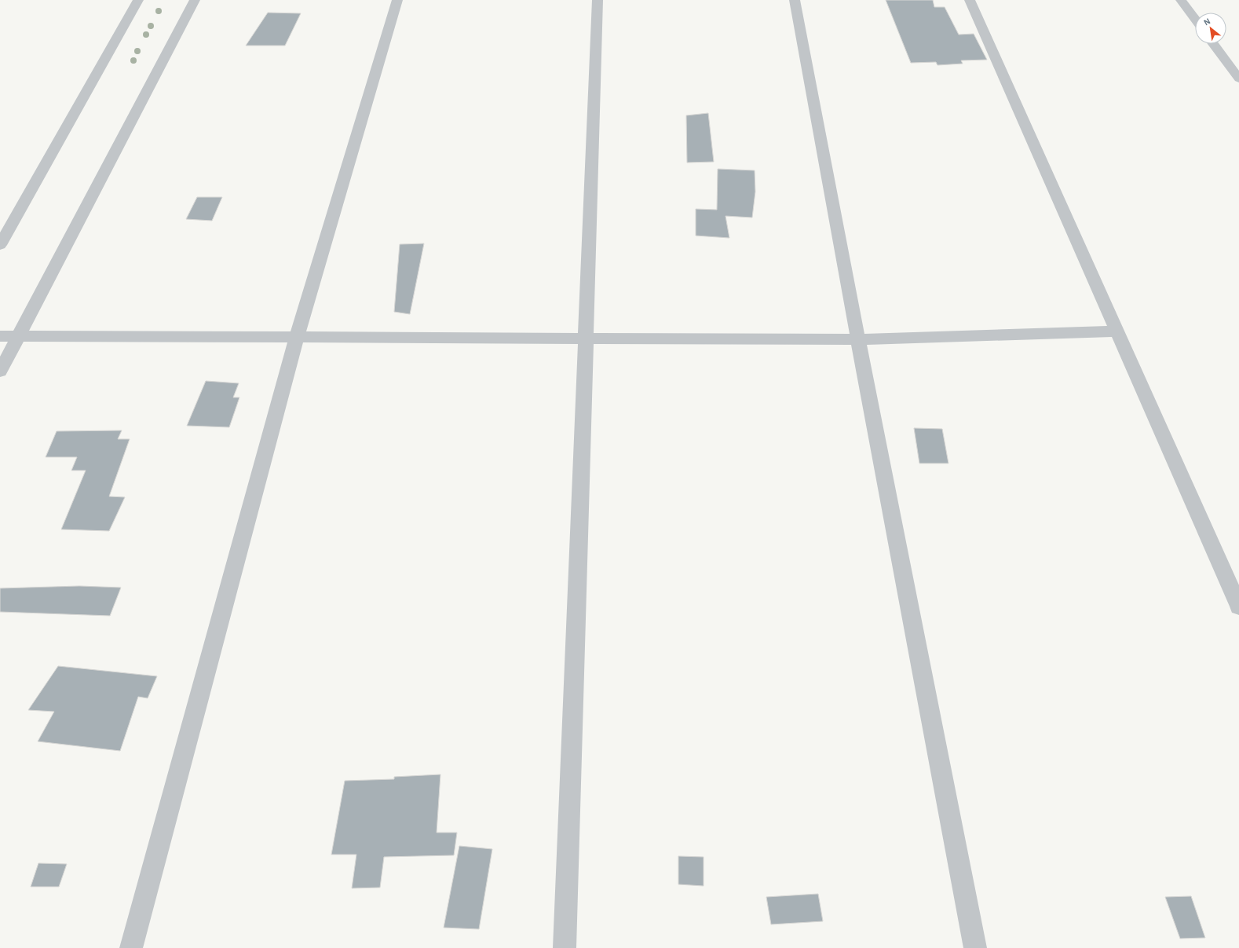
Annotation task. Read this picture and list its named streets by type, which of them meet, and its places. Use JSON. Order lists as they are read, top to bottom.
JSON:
{
  "north": "top left"
}
